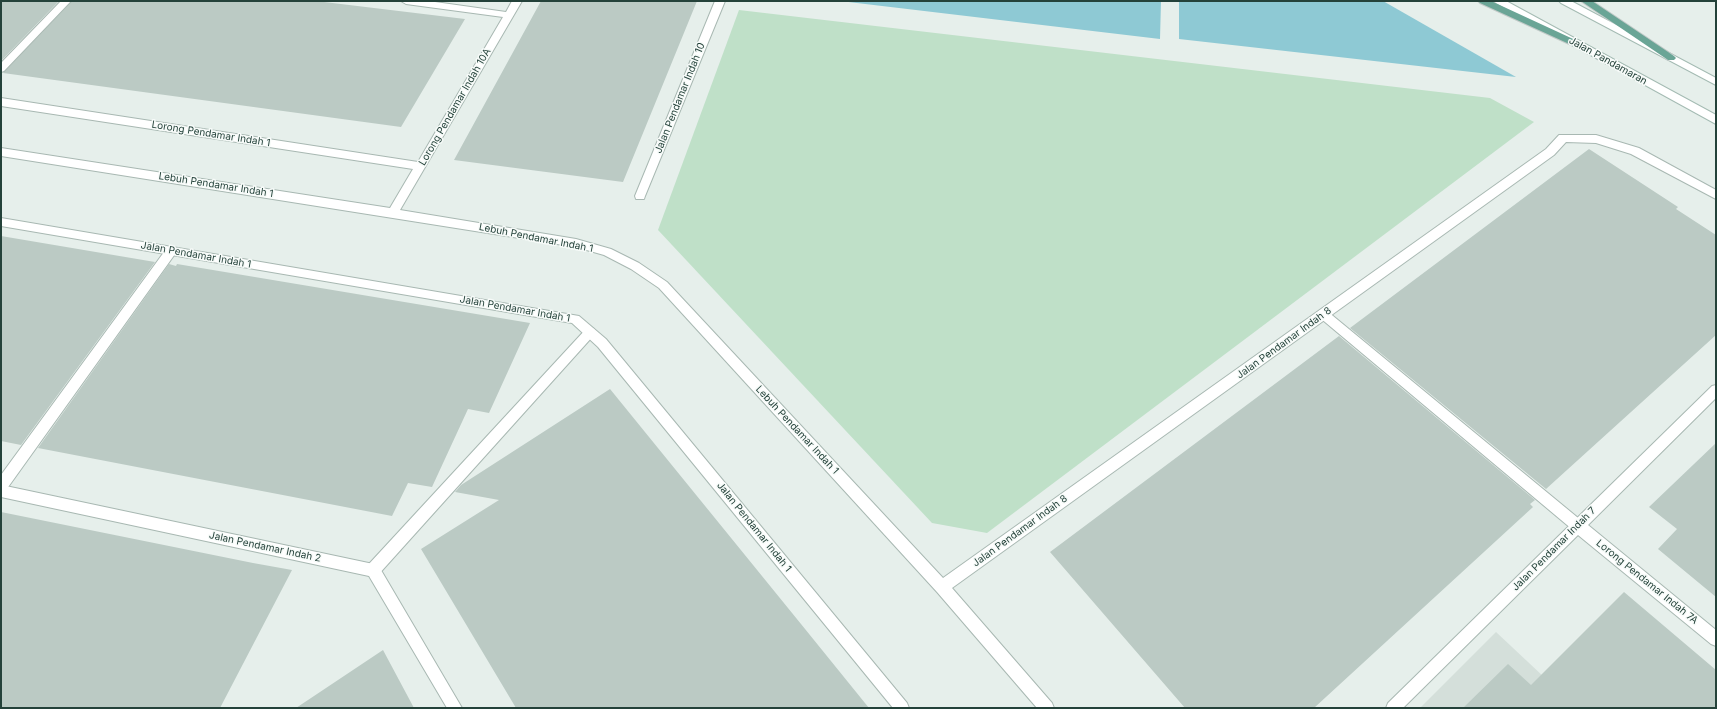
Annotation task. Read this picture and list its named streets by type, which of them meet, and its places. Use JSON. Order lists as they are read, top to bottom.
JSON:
{
  "streets": {
    "street": [
      "Jalan Pandamaran",
      "Jalan Pendamar Indah 10",
      "Lorong Pendamar Indah 10A",
      "Lorong Pendamar Indah 1",
      "Lebuh Pendamar Indah 1",
      "Jalan Pendamar Indah 1",
      "Jalan Pendamar Indah 8",
      "Jalan Pendamar Indah 2",
      "Jalan Pendamar Indah 7",
      "Lorong Pendamar Indah 7A"
    ]
  },
  "crossings": [
    ["Lorong Pendamar Indah 10A", "Lorong Pendamar Indah 1"],
    ["Lorong Pendamar Indah 10A", "Lebuh Pendamar Indah 1"],
    ["Lebuh Pendamar Indah 1", "Jalan Pendamar Indah 8"],
    ["Jalan Pendamar Indah 8", "Lorong Pendamar Indah 7A"],
    ["Jalan Pendamar Indah 7", "Lorong Pendamar Indah 7A"]
  ]
}
